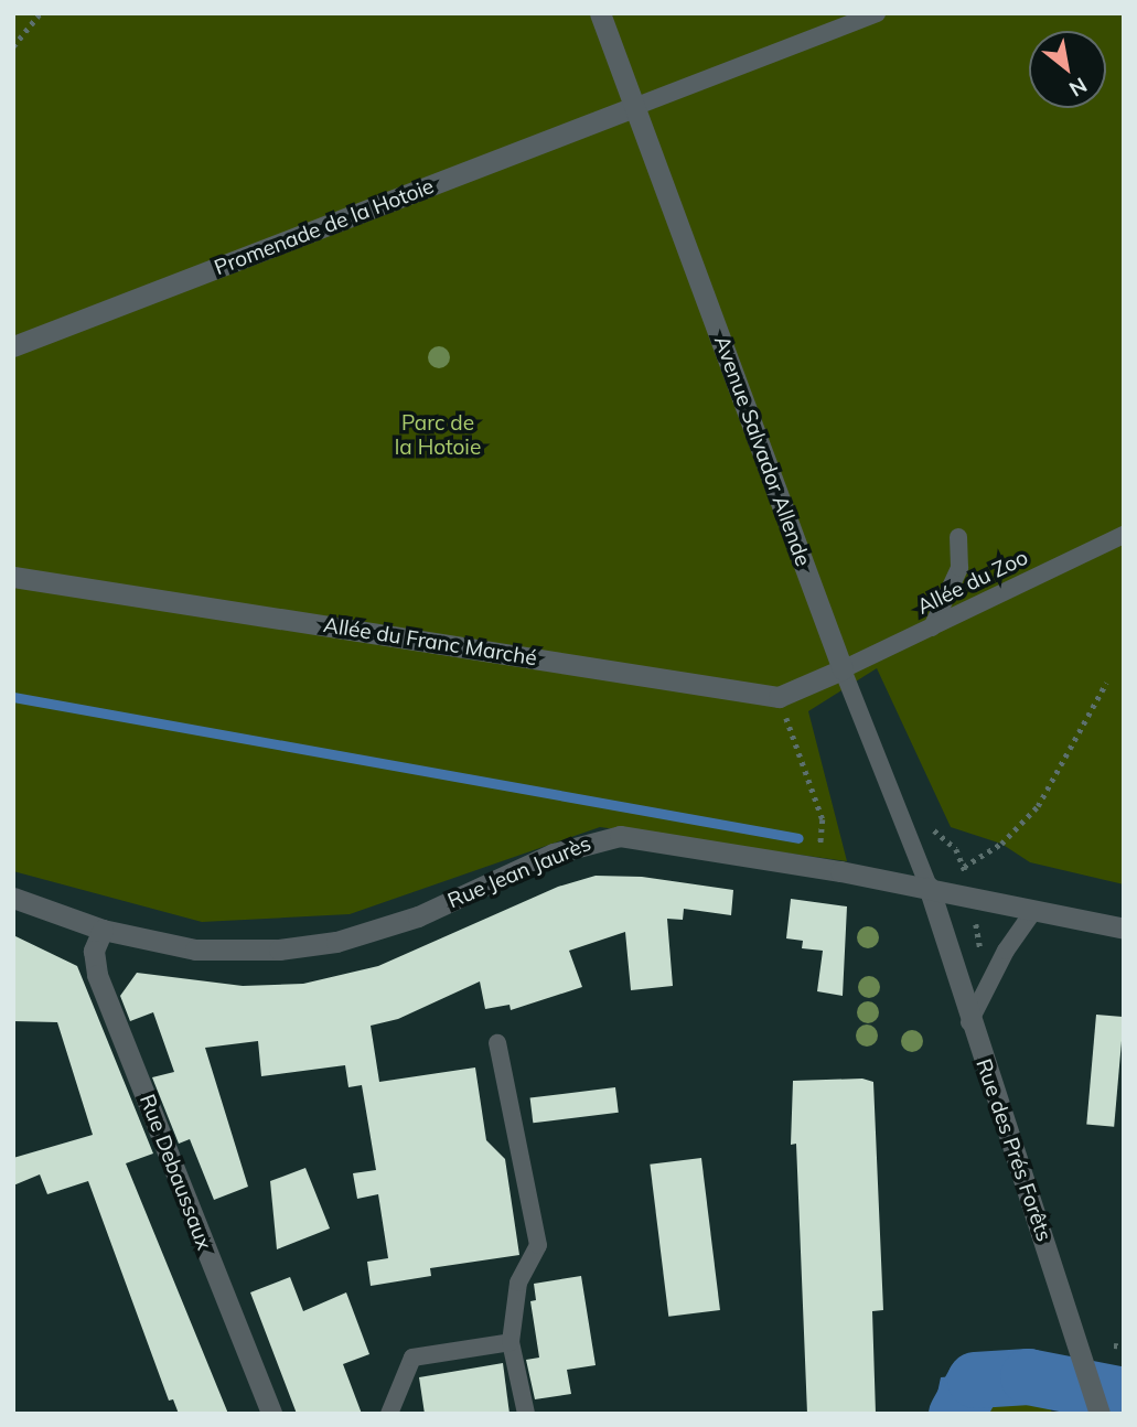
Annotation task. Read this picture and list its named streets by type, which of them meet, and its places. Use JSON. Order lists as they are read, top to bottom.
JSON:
{
  "streets": {
    "street": [
      "Promenade de la Hotoie",
      "Avenue Salvador Allende",
      "Allée du Franc Marché",
      "Rue Jean Jaurès",
      "Rue des Prés Forêts",
      "Rue Debaussaux"
    ],
    "lane": ["Allée du Zoo"]
  },
  "crossings": [
    ["Promenade de la Hotoie", "Avenue Salvador Allende"],
    ["Avenue Salvador Allende", "Allée du Zoo"],
    ["Avenue Salvador Allende", "Rue Jean Jaurès"],
    ["Avenue Salvador Allende", "Rue des Prés Forêts"],
    ["Rue Jean Jaurès", "Rue des Prés Forêts"],
    ["Rue Jean Jaurès", "Rue Debaussaux"]
  ],
  "parks": ["Parc de la Hotoie"],
  "north": "bottom right"
}
